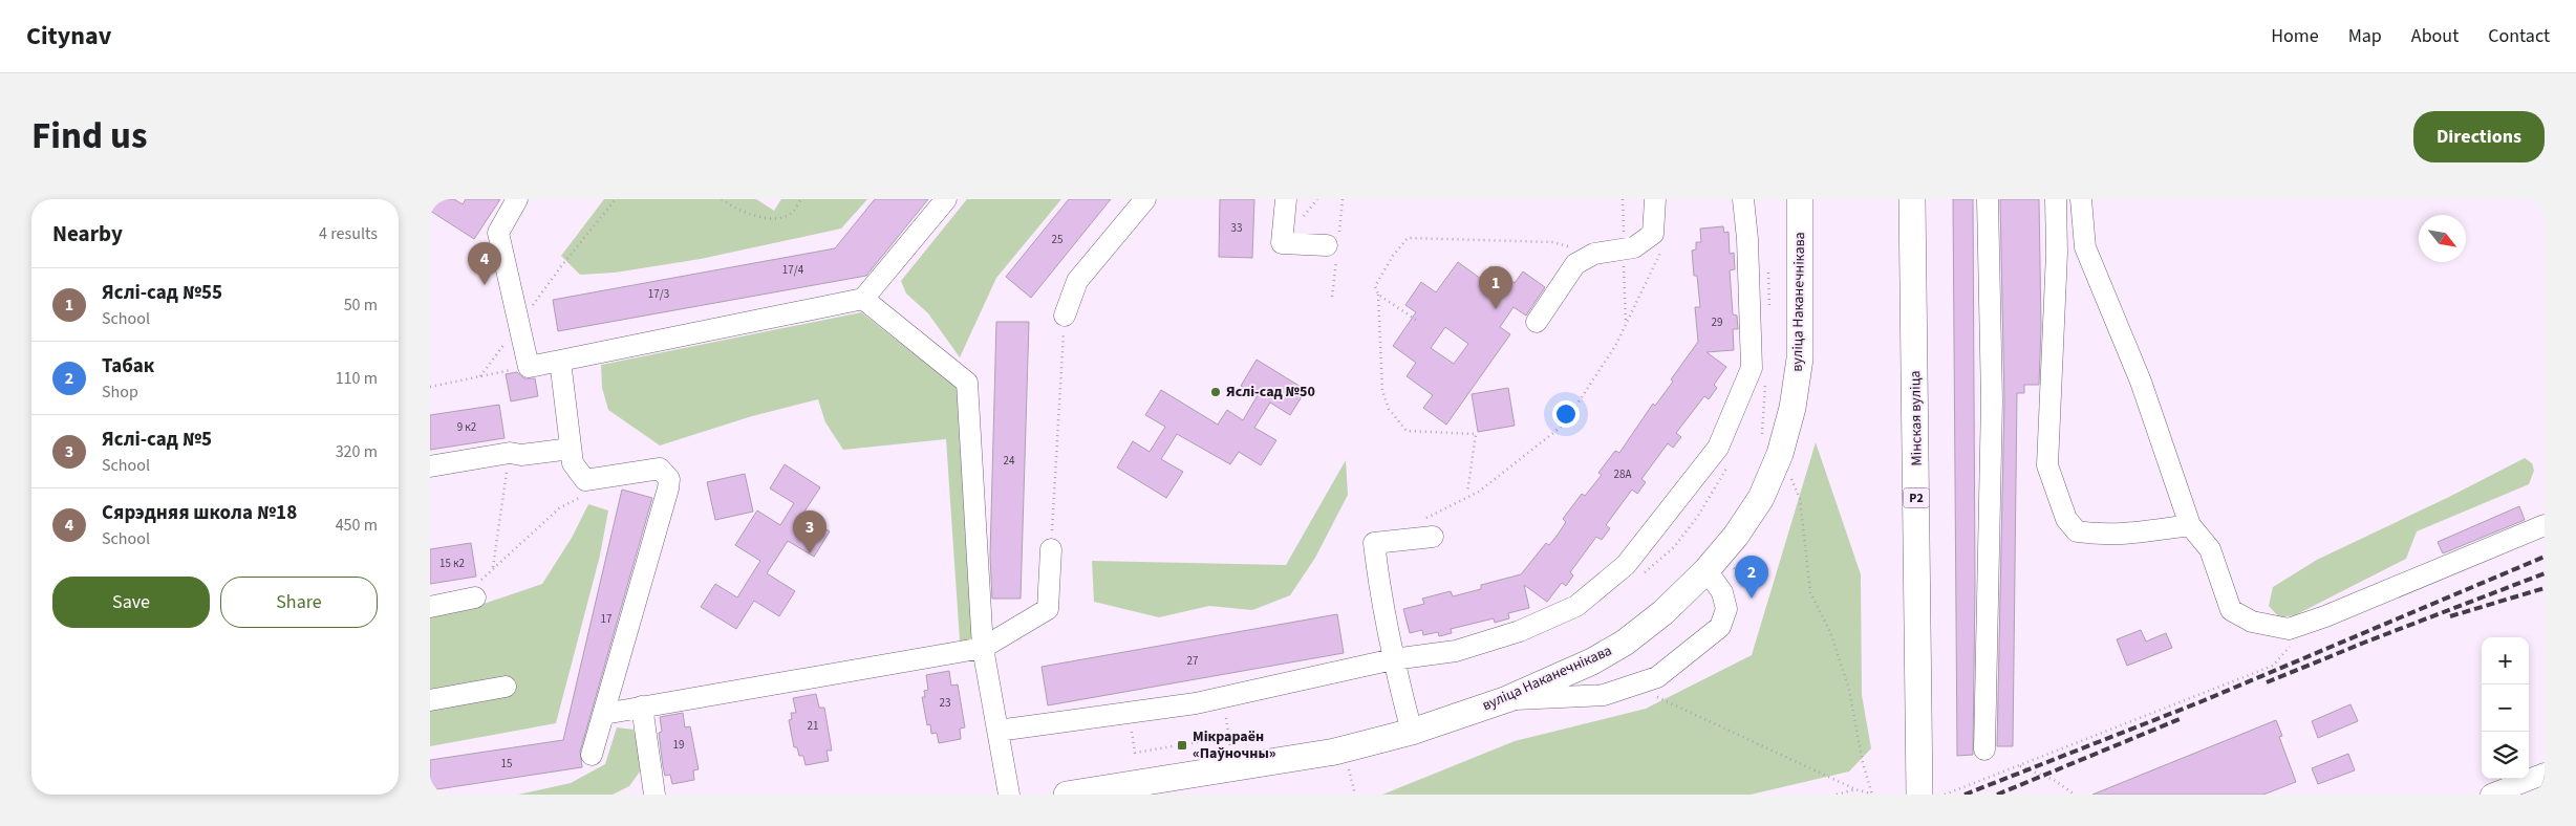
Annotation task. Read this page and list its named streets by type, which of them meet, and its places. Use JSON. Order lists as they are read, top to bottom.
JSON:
{
  "streets": {
    "main road": ["вуліца Наканечнікава", "Мінская вуліца", "Р2"]
  },
  "places": {
    "other": ["Яслі-сад №50"],
    "transit": ["Мікрараён «Паўночны»"]
  },
  "house_numbers": [
    "33",
    "25",
    "17/4",
    "17/3",
    "29",
    "9 к2",
    "24",
    "28А",
    "15 к2",
    "17",
    "27",
    "23",
    "21",
    "19",
    "15"
  ],
  "north": "bottom right",
  "page": {
    "header": "Citynav",
    "nav": [
      "Home",
      "Map",
      "About",
      "Contact"
    ],
    "title": "Find us",
    "buttons": [
      "Directions",
      ["Save", "Share"]
    ],
    "heading": ["Nearby", "4 results"],
    "pins": [
      "4",
      "1",
      "3",
      "2"
    ],
    "list": [
      {
        "mark": "1",
        "name": "Яслі-сад №55",
        "note": "School",
        "value": "50 m"
      },
      {
        "mark": "2",
        "name": "Табак",
        "note": "Shop",
        "value": "110 m"
      },
      {
        "mark": "3",
        "name": "Яслі-сад №5",
        "note": "School",
        "value": "320 m"
      },
      {
        "mark": "4",
        "name": "Сярэдняя школа №18",
        "note": "School",
        "value": "450 m"
      }
    ],
    "map_buttons": ["+", "−"]
  }
}
